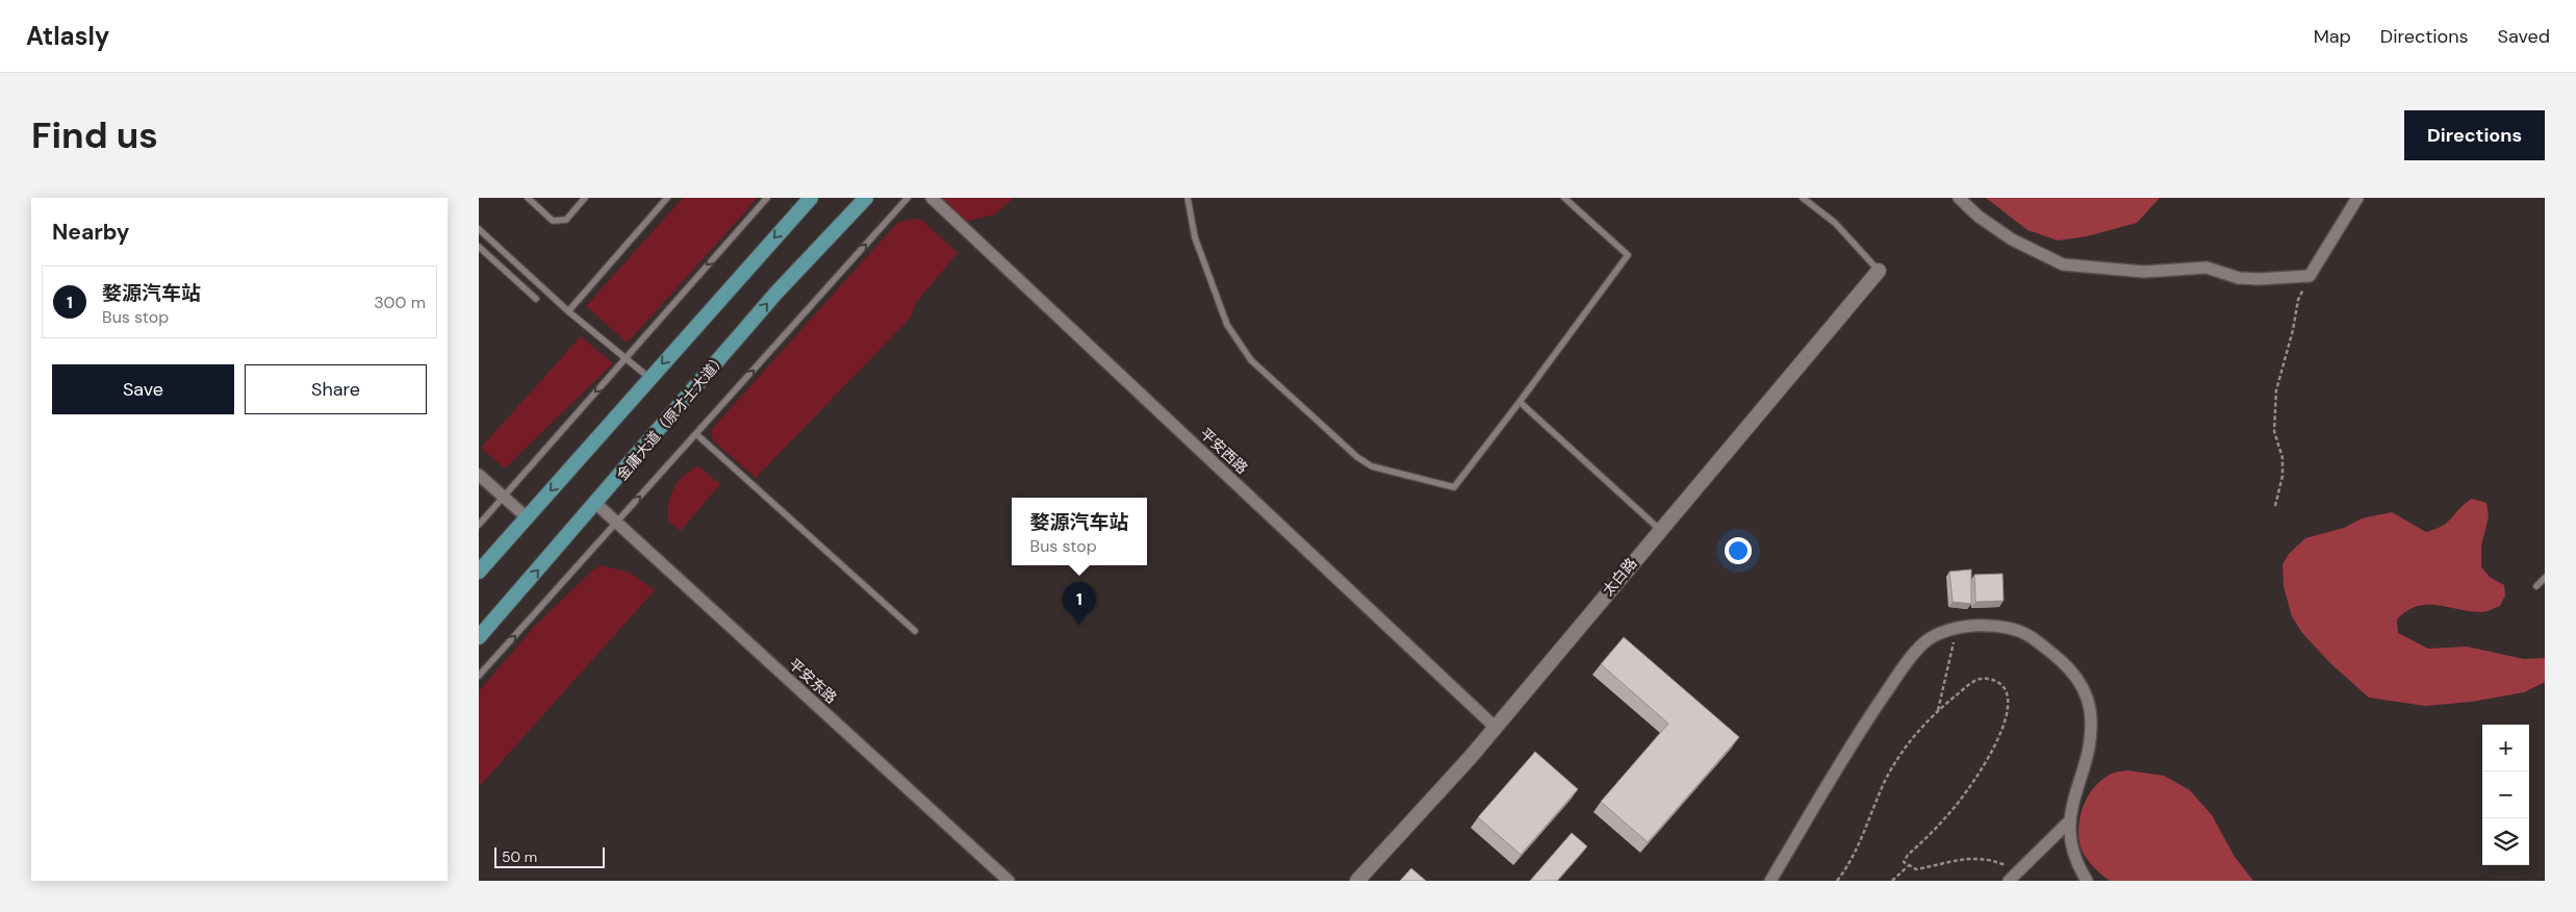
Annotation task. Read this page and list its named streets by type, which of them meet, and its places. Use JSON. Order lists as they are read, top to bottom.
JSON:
{
  "streets": {
    "main road": ["金庸大道（原才士大道）"],
    "street": ["平安西路", "太白路", "平安东路"]
  },
  "crossings": [
    ["金庸大道（原才士大道）", "平安东路"],
    ["平安西路", "太白路"]
  ],
  "scale_bar": "50 m",
  "page": {
    "header": "Atlasly",
    "nav": ["Map", "Directions", "Saved"],
    "buttons": [
      "Directions",
      ["Save", "Share"]
    ],
    "title": "Find us",
    "heading": "Nearby",
    "list": [
      {
        "mark": "1",
        "name": "婺源汽车站",
        "note": "Bus stop",
        "value": "300 m"
      }
    ],
    "popup": ["婺源汽车站", "Bus stop"],
    "pins": "1",
    "map_buttons": ["+", "−"],
    "scale": "50 m"
  }
}
